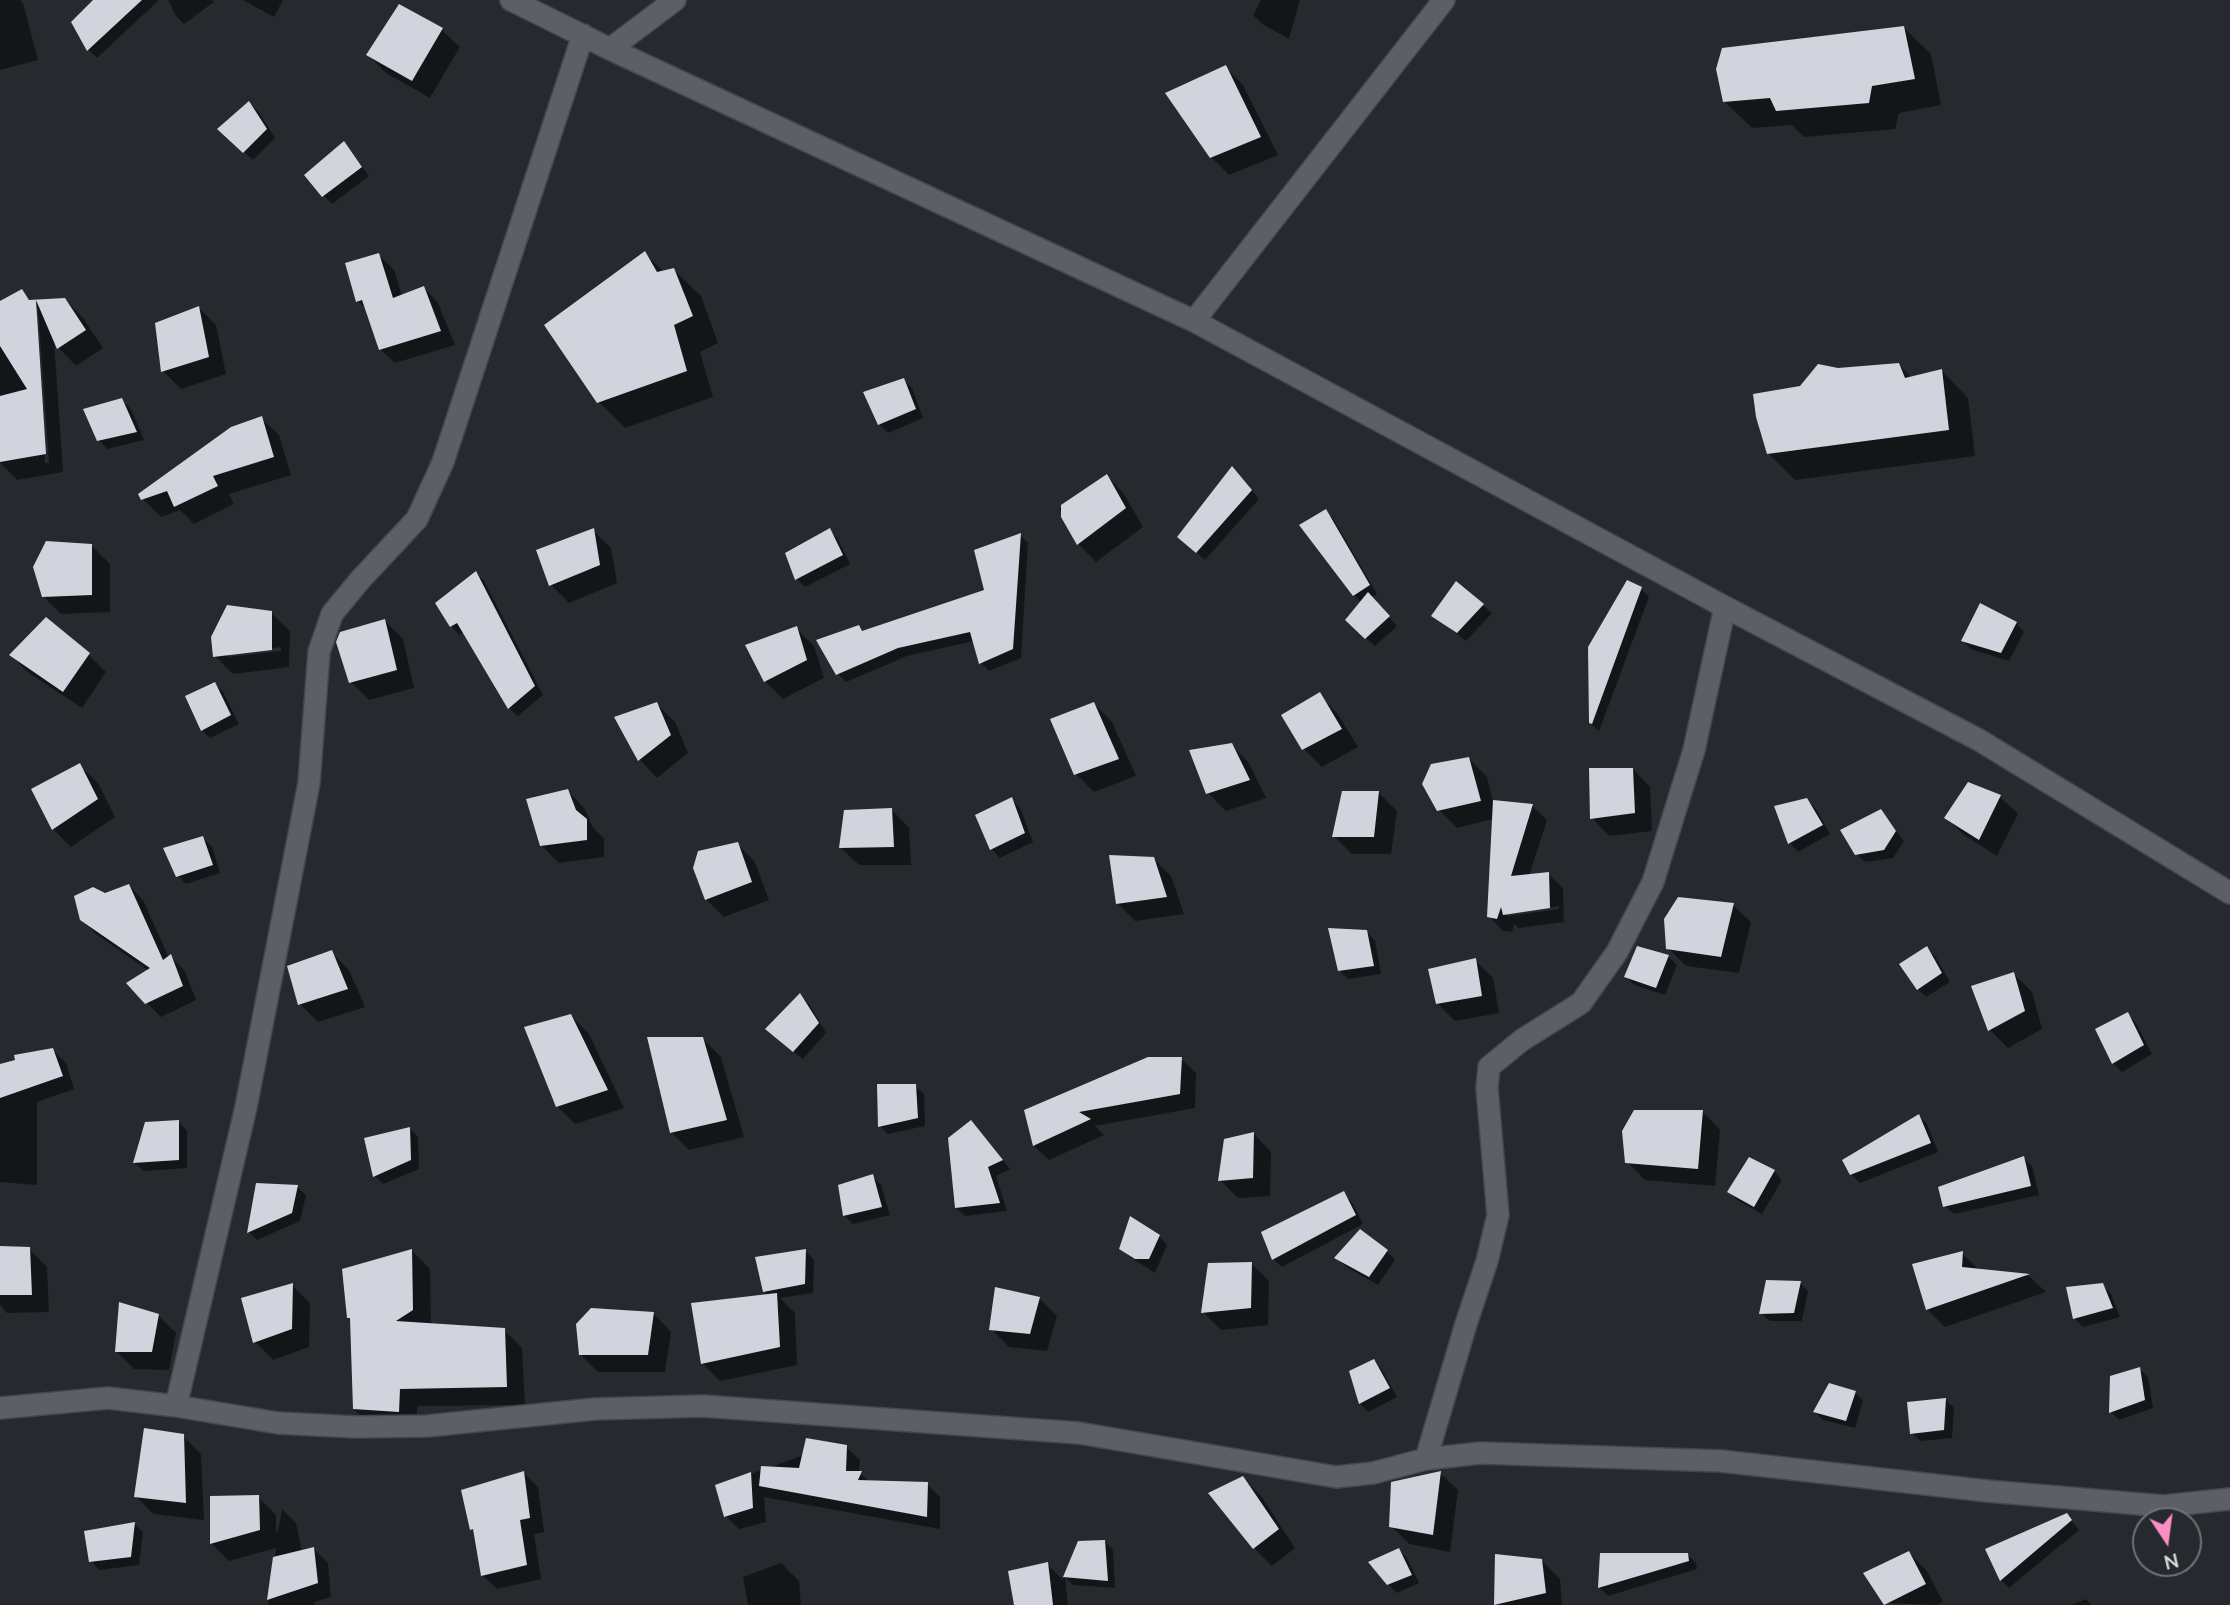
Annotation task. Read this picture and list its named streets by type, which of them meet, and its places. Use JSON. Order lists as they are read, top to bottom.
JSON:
{
  "north": "bottom"
}
